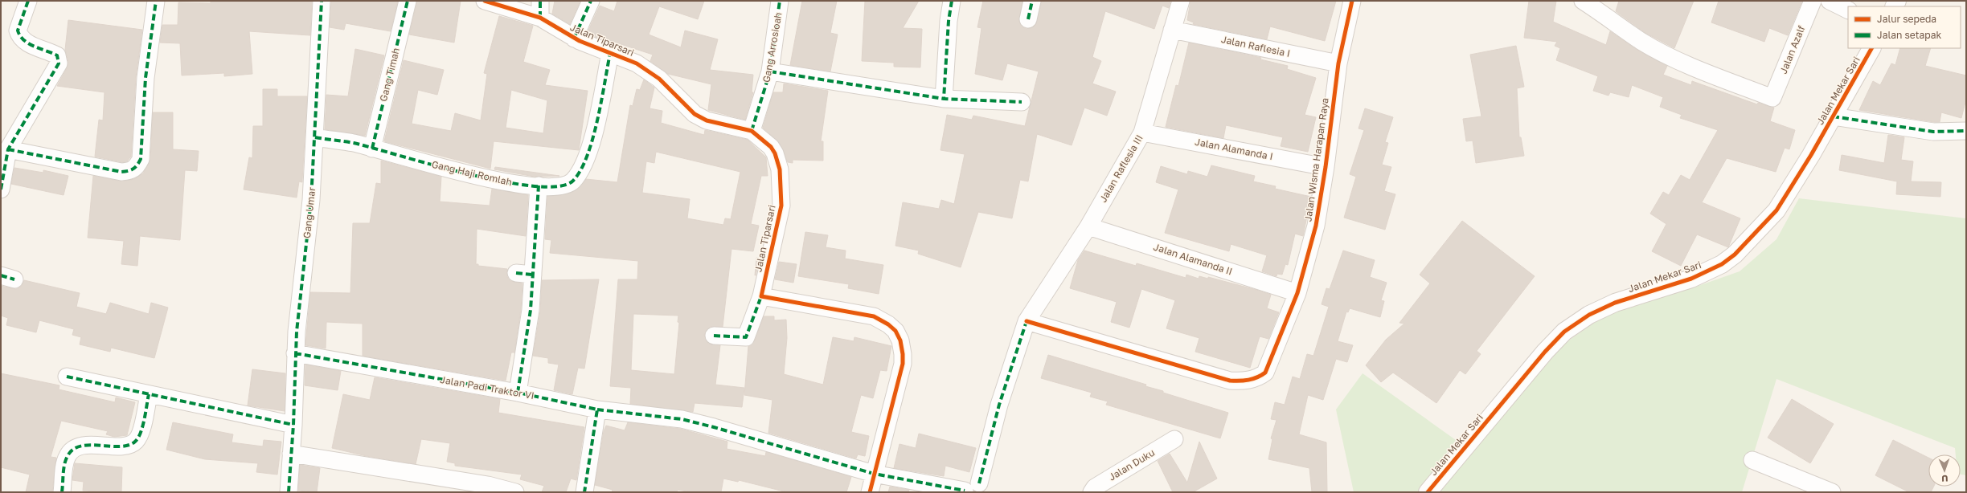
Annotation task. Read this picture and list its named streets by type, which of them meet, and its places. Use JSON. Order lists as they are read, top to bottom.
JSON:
{
  "streets": {
    "street": [
      "Jalan Tiparsari",
      "Jalan Raflesia I",
      "Gang Arrosioah",
      "Jalan Azalf",
      "Gang Timah",
      "Jalan Mekar Sari",
      "Jalan Alamanda I",
      "Jalan Wisma Harapan Raya",
      "Jalan Raflesia III",
      "Gang Haji Romlah",
      "Gang Umar",
      "Jalan Alamanda II",
      "Jalan Padi Traktor VI",
      "Jalan Duku"
    ]
  },
  "crossings": [
    ["Jalan Tiparsari", "Gang Arrosioah"],
    ["Jalan Tiparsari", "Gang Haji Romlah"],
    ["Jalan Raflesia I", "Jalan Wisma Harapan Raya"],
    ["Jalan Raflesia I", "Jalan Raflesia III"],
    ["Gang Timah", "Gang Haji Romlah"],
    ["Jalan Alamanda I", "Jalan Wisma Harapan Raya"],
    ["Jalan Alamanda I", "Jalan Raflesia III"],
    ["Jalan Wisma Harapan Raya", "Jalan Raflesia III"],
    ["Jalan Wisma Harapan Raya", "Jalan Alamanda II"],
    ["Jalan Raflesia III", "Jalan Alamanda II"],
    ["Gang Haji Romlah", "Gang Umar"],
    ["Gang Umar", "Jalan Padi Traktor VI"]
  ],
  "legend": ["Jalur sepeda", "Jalan setapak"],
  "north": "bottom"
}
